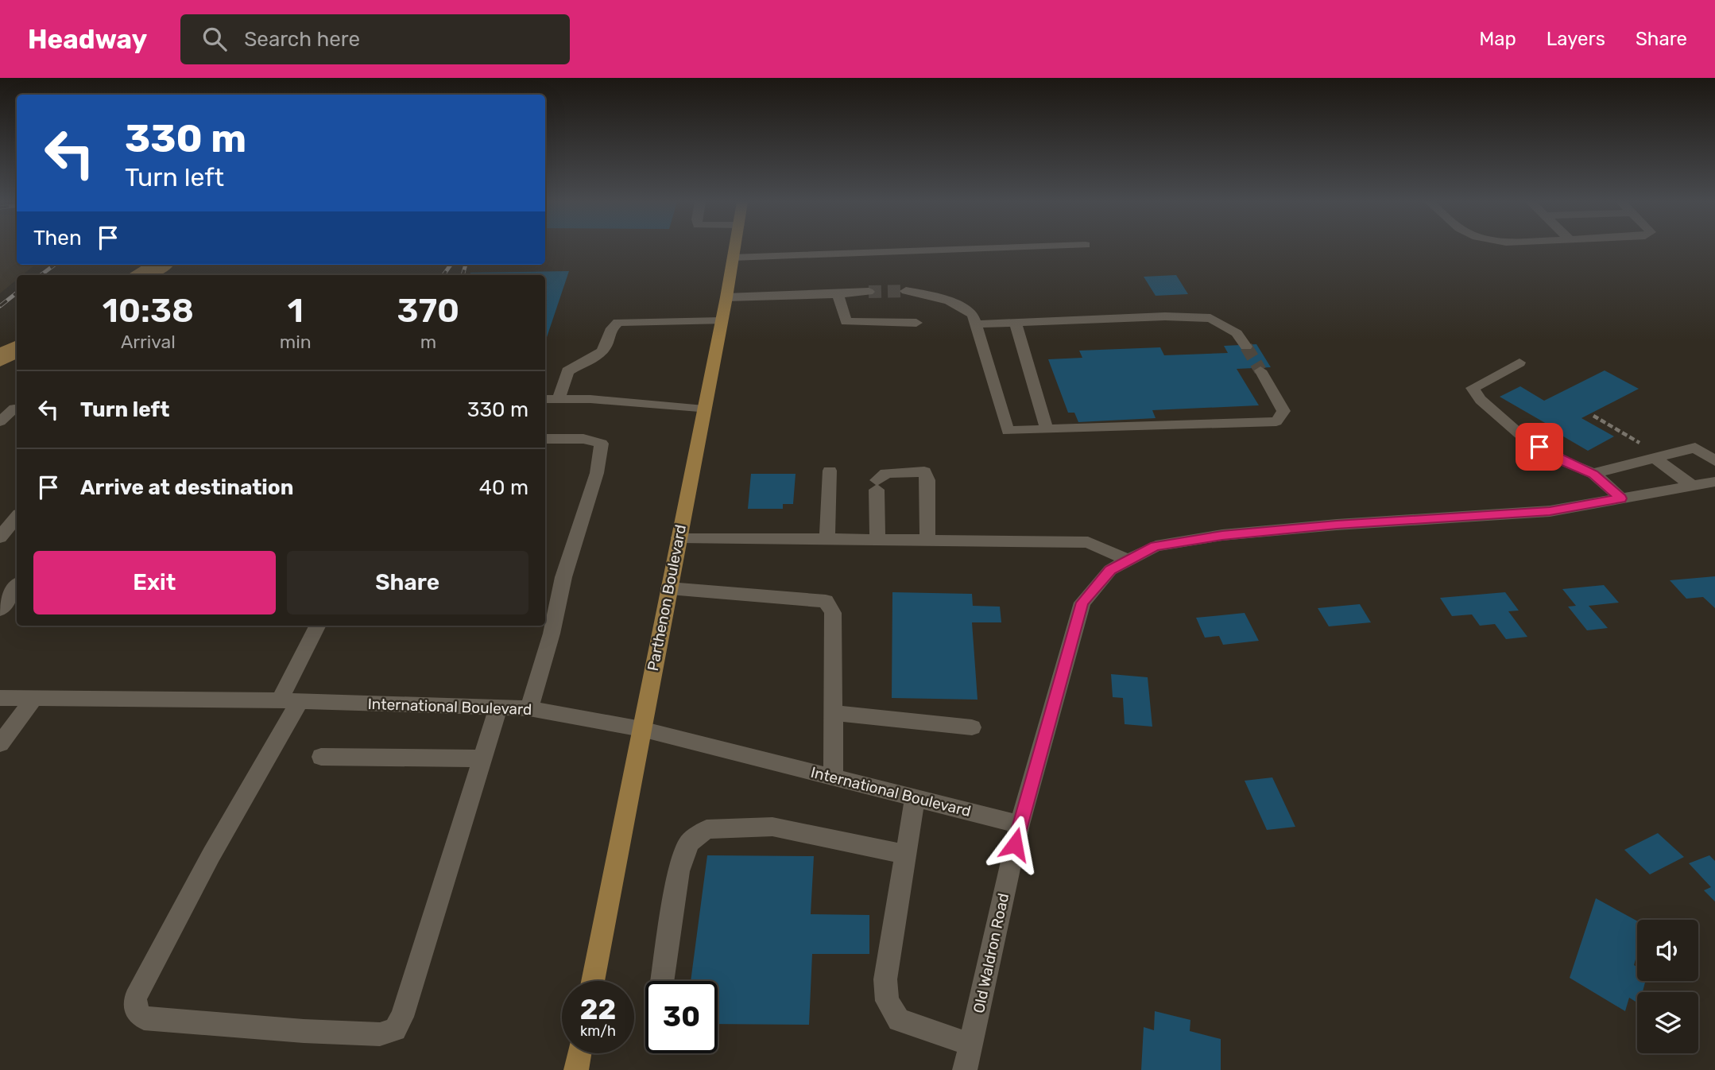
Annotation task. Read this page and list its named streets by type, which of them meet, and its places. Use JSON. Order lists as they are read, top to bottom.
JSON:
{
  "streets": {
    "main road": ["Parthenon Boulevard"],
    "street": ["International Boulevard", "Old Waldron Road"]
  },
  "crossings": [
    ["Parthenon Boulevard", "International Boulevard"],
    ["International Boulevard", "Old Waldron Road"]
  ],
  "page": {
    "header": "Headway",
    "search": "Search here",
    "nav": ["Map", "Layers", "Share"],
    "turn": ["330 m", "Turn left"],
    "then": "Then",
    "eta": [
      "10:38",
      "Arrival",
      "1",
      "min",
      "370",
      "m"
    ],
    "list": [
      {
        "name": "Turn left",
        "value": "330 m"
      },
      {
        "name": "Arrive at destination",
        "value": "40 m"
      }
    ],
    "buttons": ["Exit", "Share"],
    "speed": "22 km/h",
    "limit": "30"
  }
}
